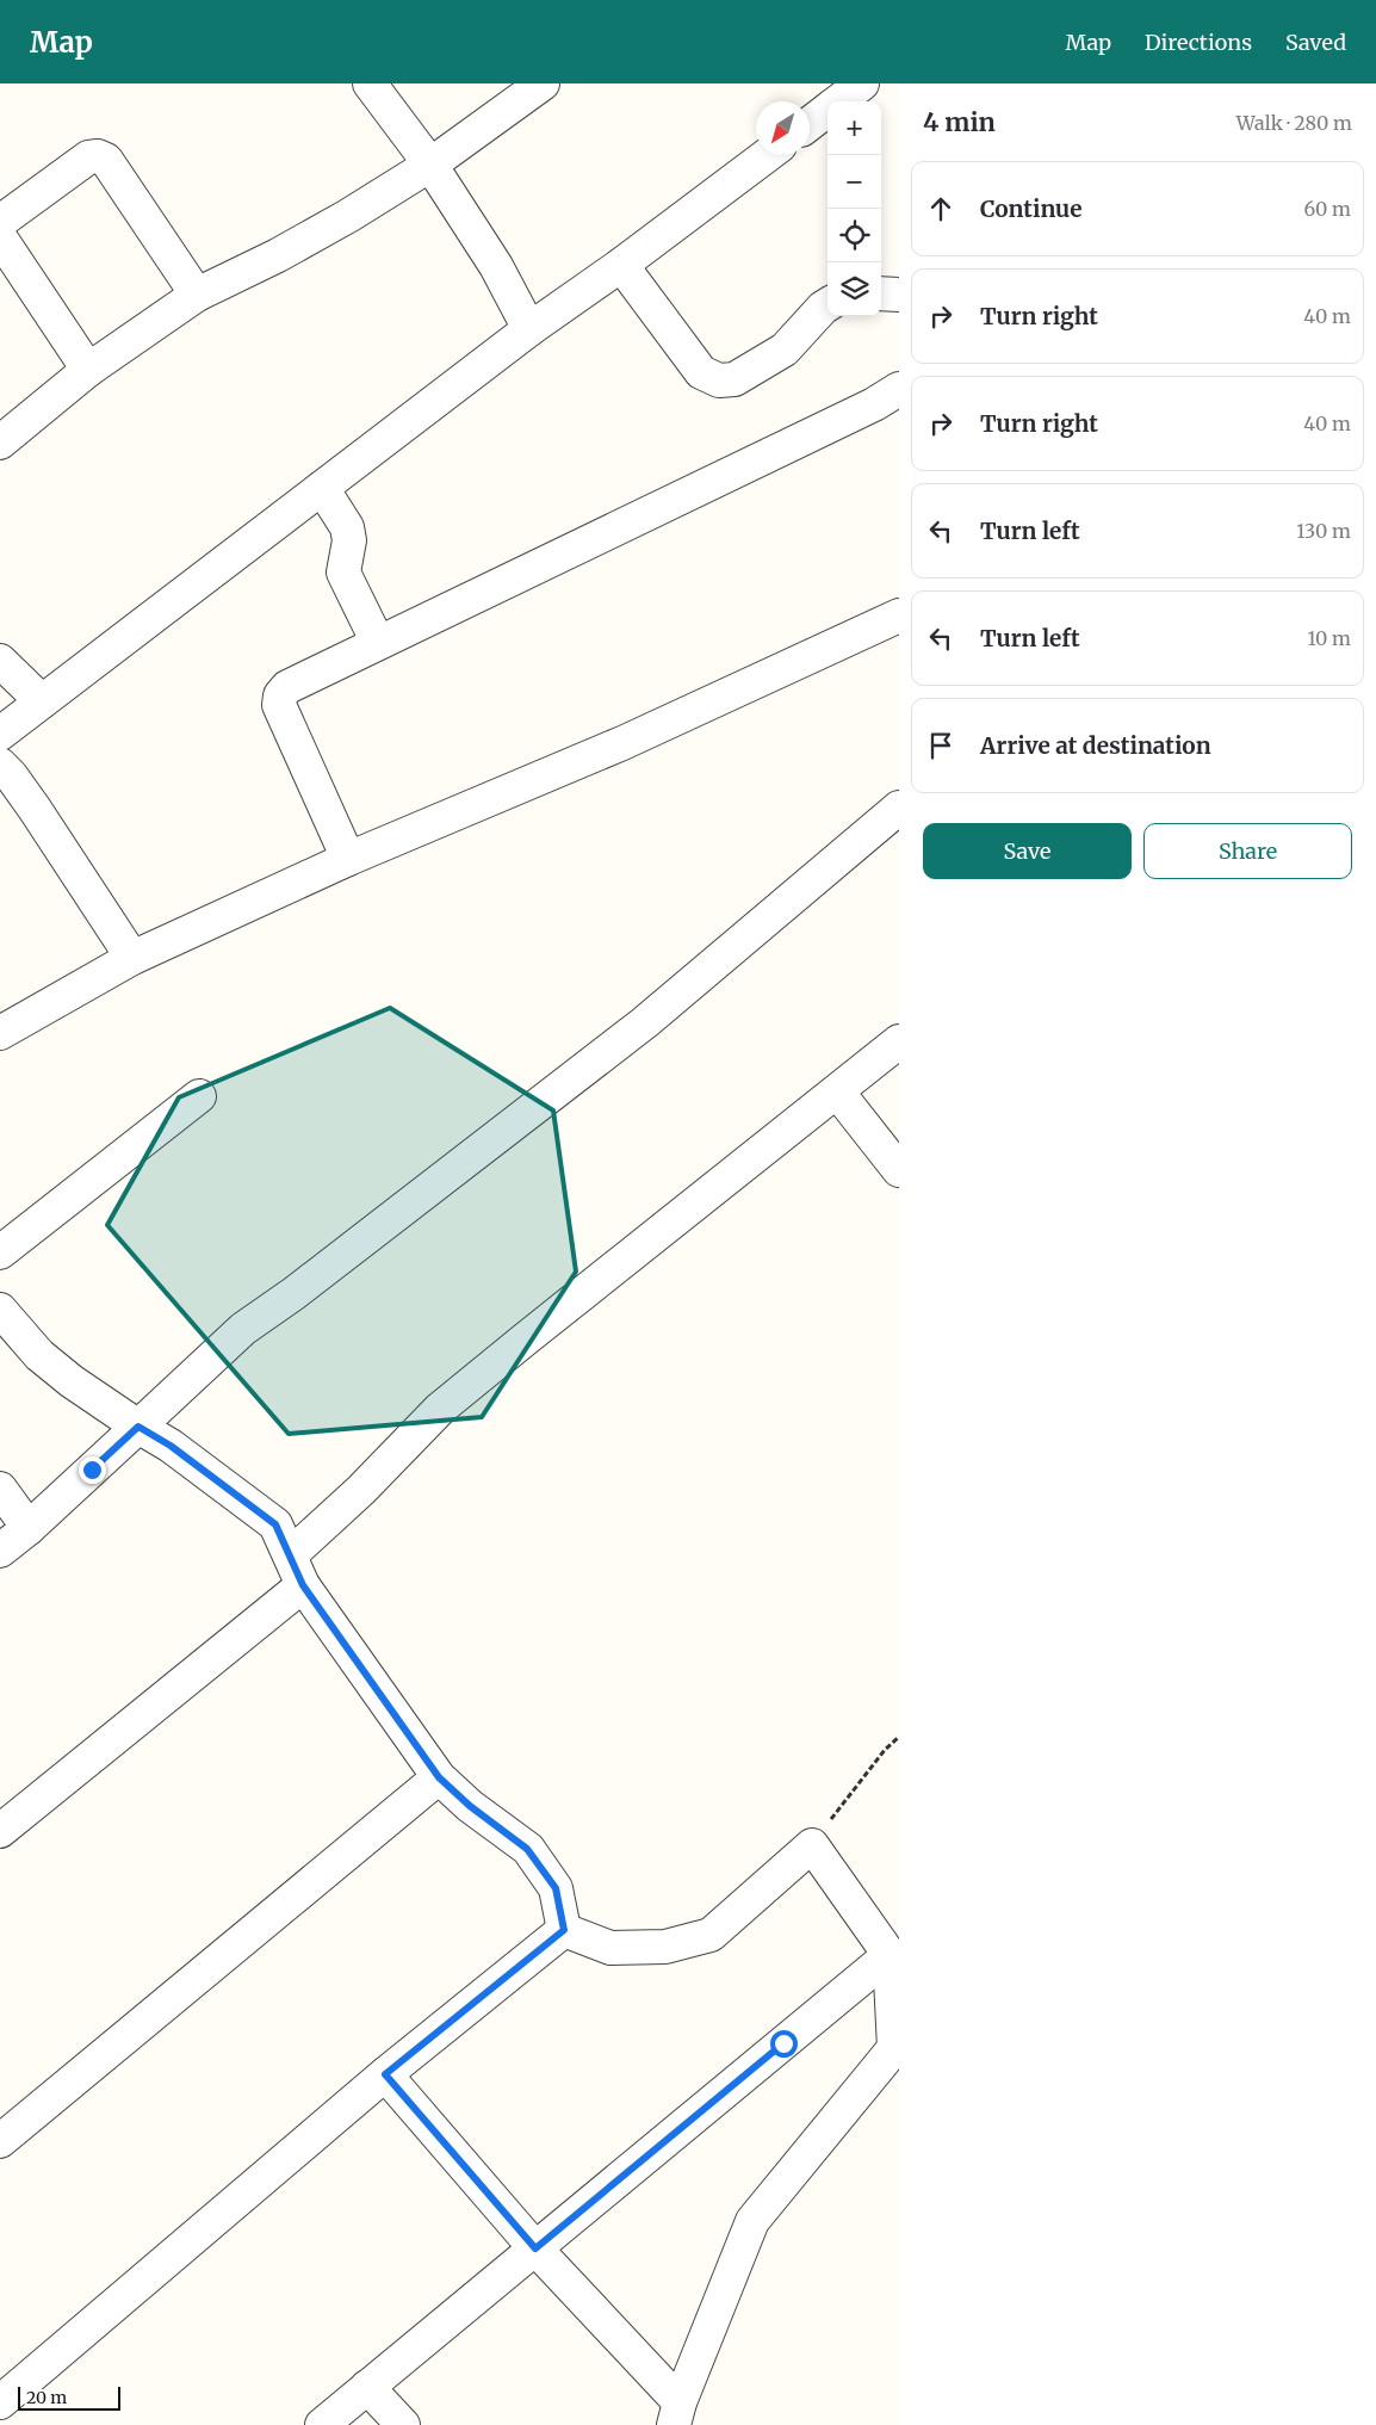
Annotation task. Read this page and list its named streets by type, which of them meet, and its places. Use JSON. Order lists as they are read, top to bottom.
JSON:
{
  "scale_bar": "20 m",
  "north": "bottom left",
  "page": {
    "header": "Map",
    "nav": ["Map", "Directions", "Saved"],
    "heading": ["4 min", "Walk · 280 m"],
    "map_buttons": ["+", "−"],
    "list": [
      ["Continue", "60 m"],
      ["Turn right", "40 m"],
      ["Turn right", "40 m"],
      ["Turn left", "130 m"],
      ["Turn left", "10 m"],
      "Arrive at destination"
    ],
    "buttons": ["Save", "Share"],
    "scale": "20 m"
  }
}
